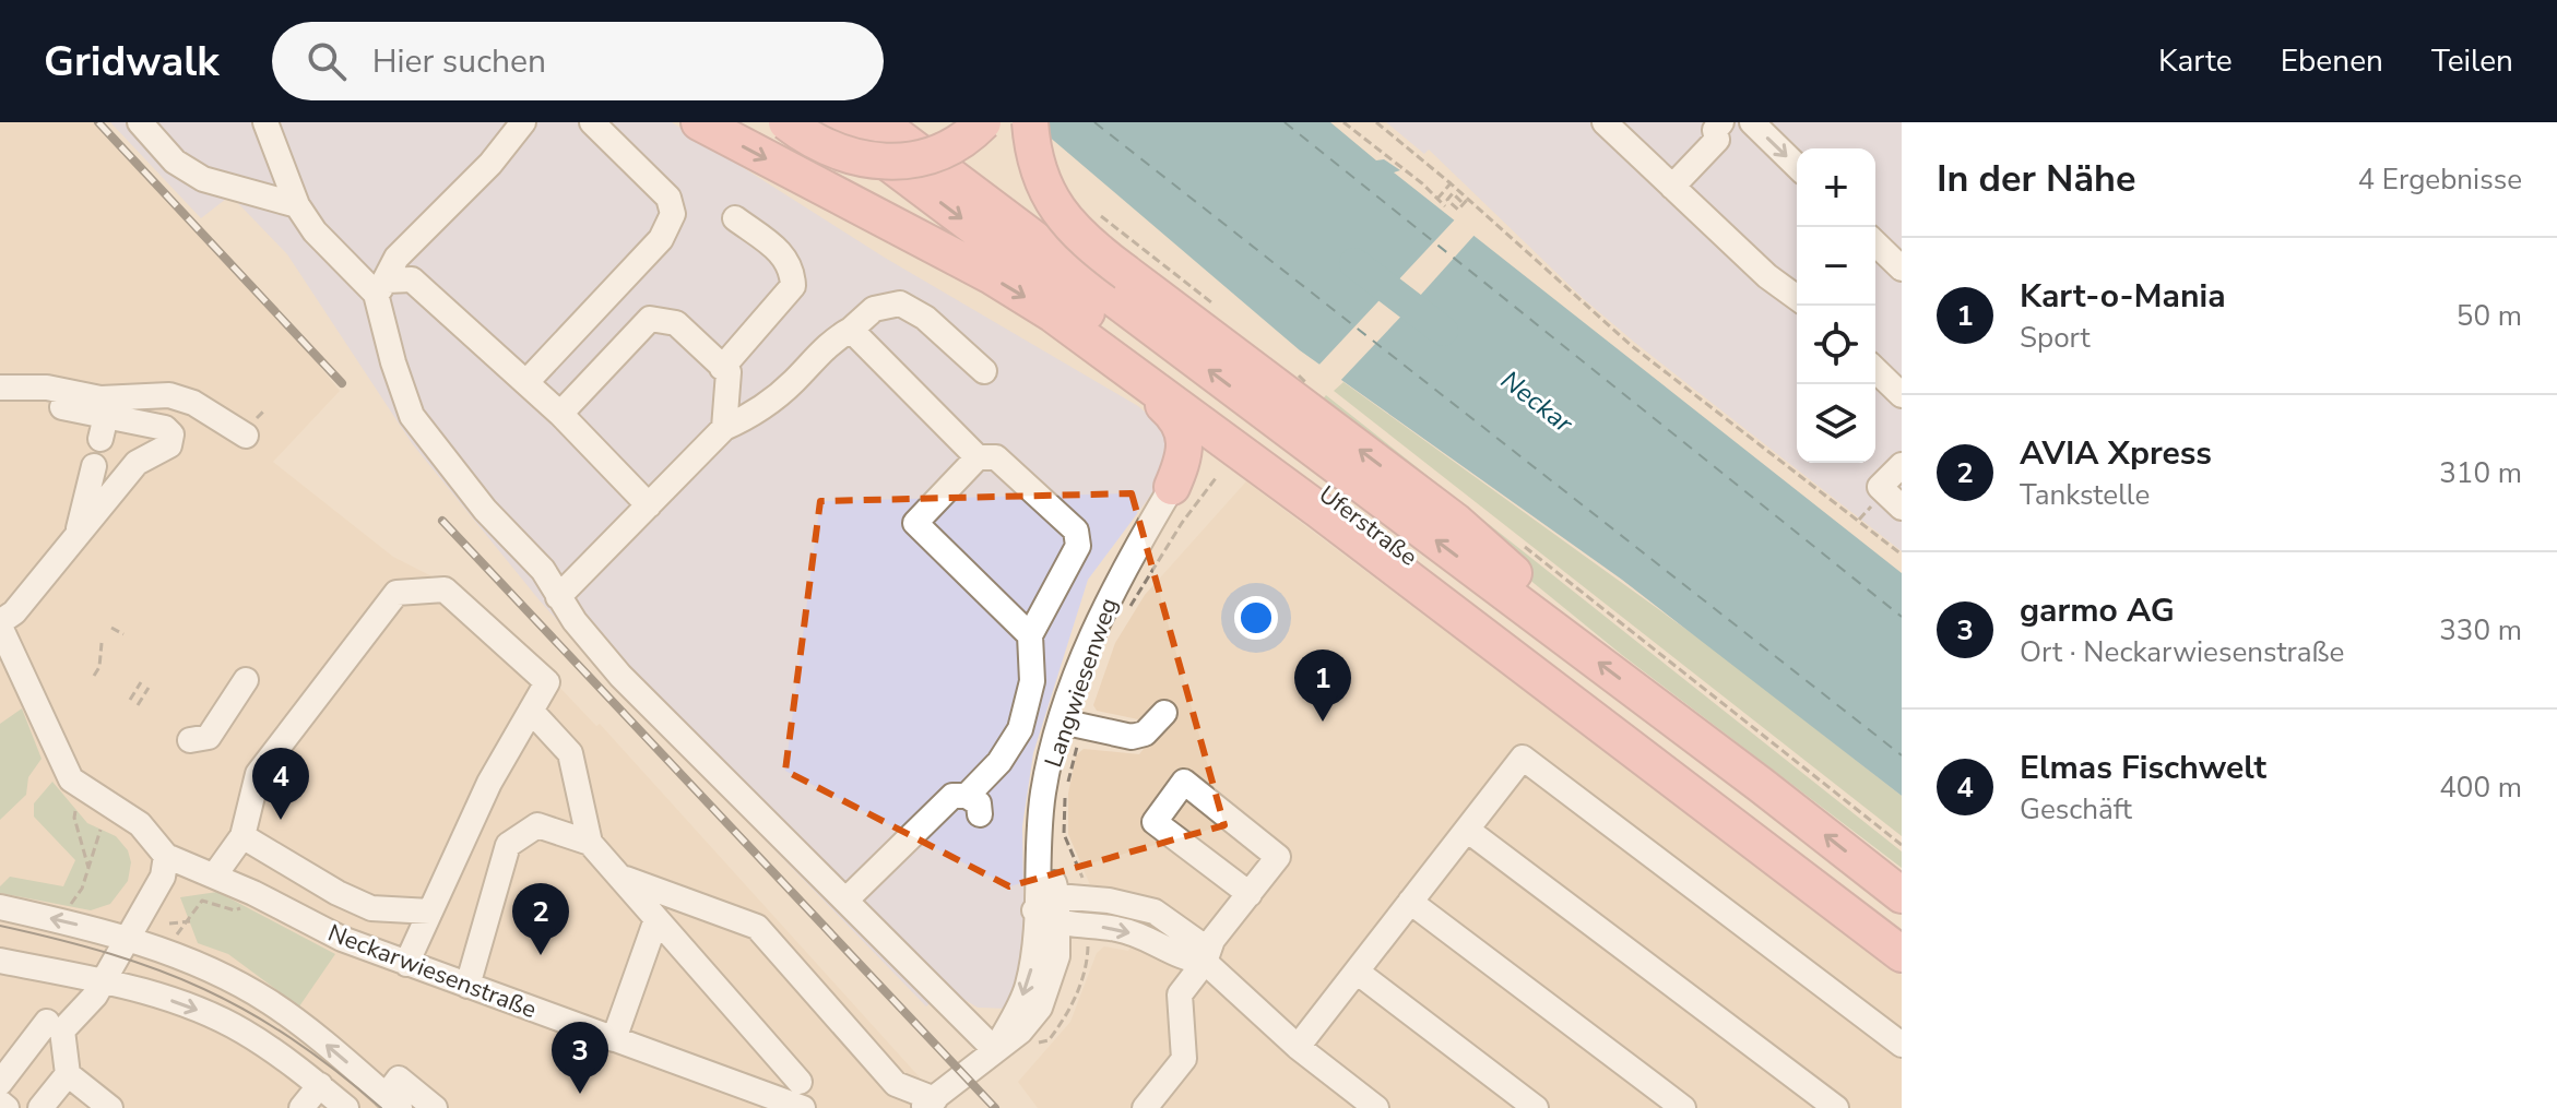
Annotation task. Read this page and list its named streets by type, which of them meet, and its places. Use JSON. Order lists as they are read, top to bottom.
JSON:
{
  "streets": {
    "highway": ["Uferstraße"],
    "street": ["Langwiesenweg", "Neckarwiesenstraße"]
  },
  "water": ["Neckar"],
  "page": {
    "header": "Gridwalk",
    "search": "Hier suchen",
    "nav": ["Karte", "Ebenen", "Teilen"],
    "heading": ["In der Nähe", "4 Ergebnisse"],
    "map_buttons": ["+", "−"],
    "list": [
      {
        "mark": "1",
        "name": "Kart-o-Mania",
        "note": "Sport",
        "value": "50 m"
      },
      {
        "mark": "2",
        "name": "AVIA Xpress",
        "note": "Tankstelle",
        "value": "310 m"
      },
      {
        "mark": "3",
        "name": "garmo AG",
        "note": "Ort · Neckarwiesenstraße",
        "value": "330 m"
      },
      {
        "mark": "4",
        "name": "Elmas Fischwelt",
        "note": "Geschäft",
        "value": "400 m"
      }
    ],
    "pins": [
      "1",
      "4",
      "2",
      "3"
    ]
  }
}
